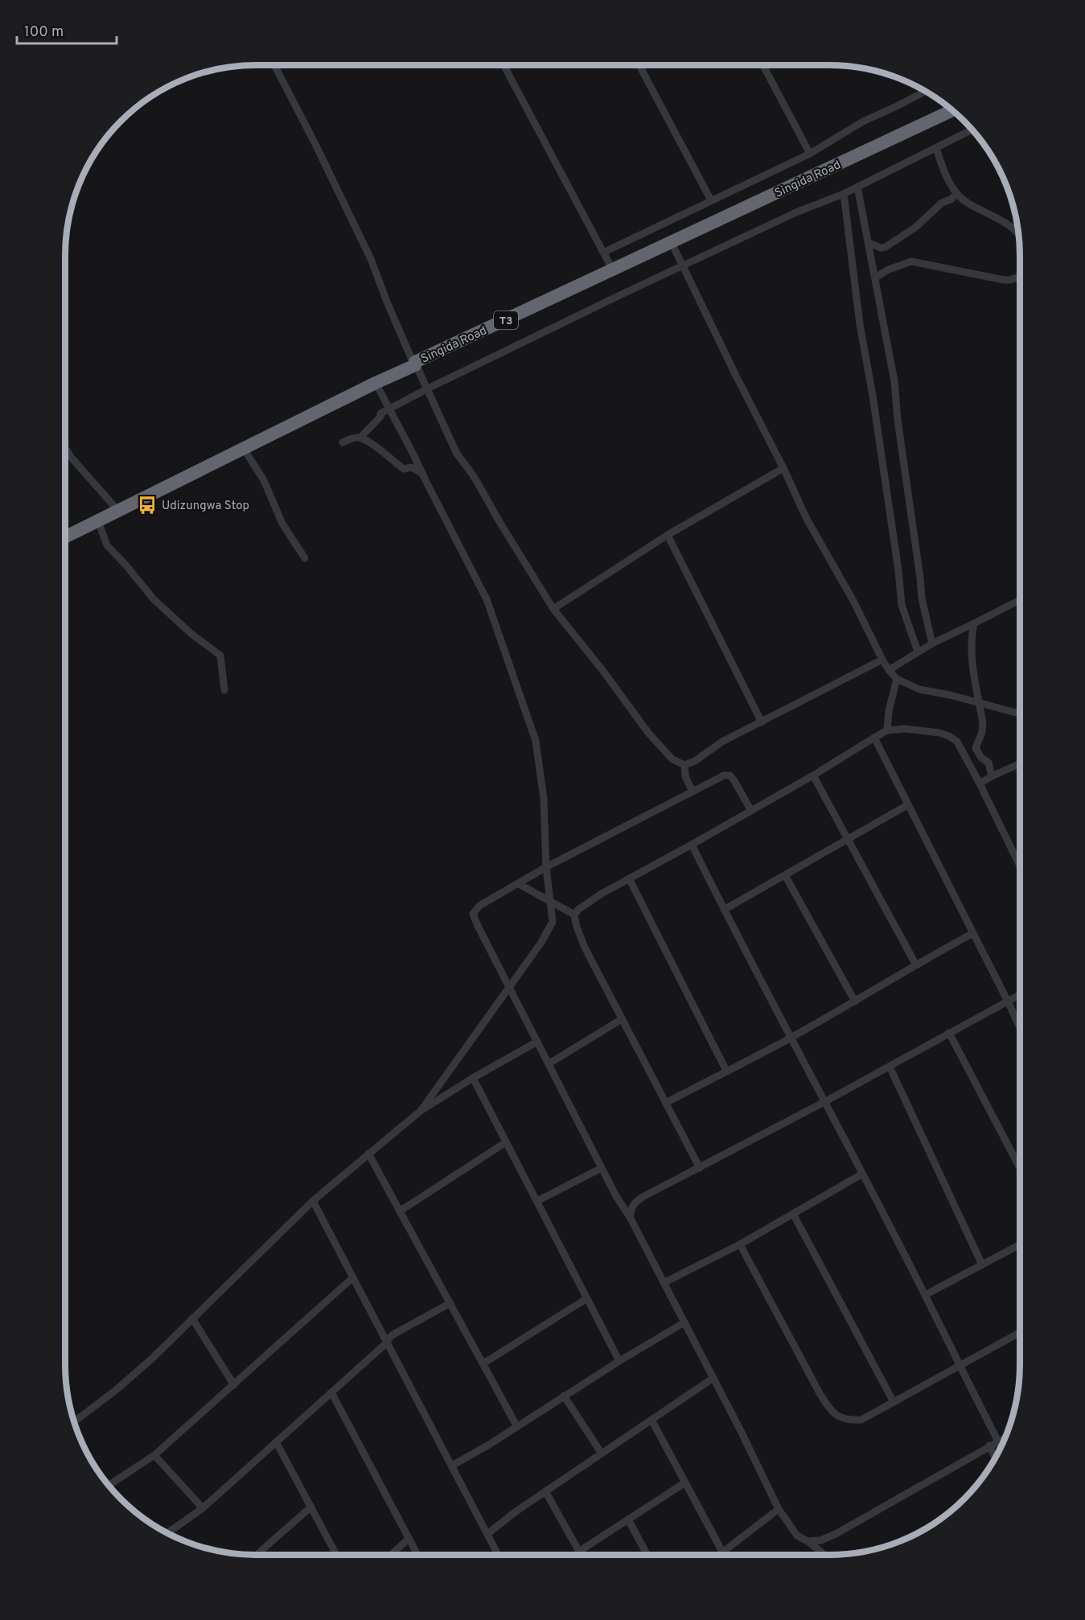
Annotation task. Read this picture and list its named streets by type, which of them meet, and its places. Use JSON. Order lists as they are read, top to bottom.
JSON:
{
  "streets": {
    "highway": ["Singida Road", "T3"]
  },
  "places": {
    "bus stop": ["Udizungwa Stop"]
  },
  "scale_bar": "100 m"
}
